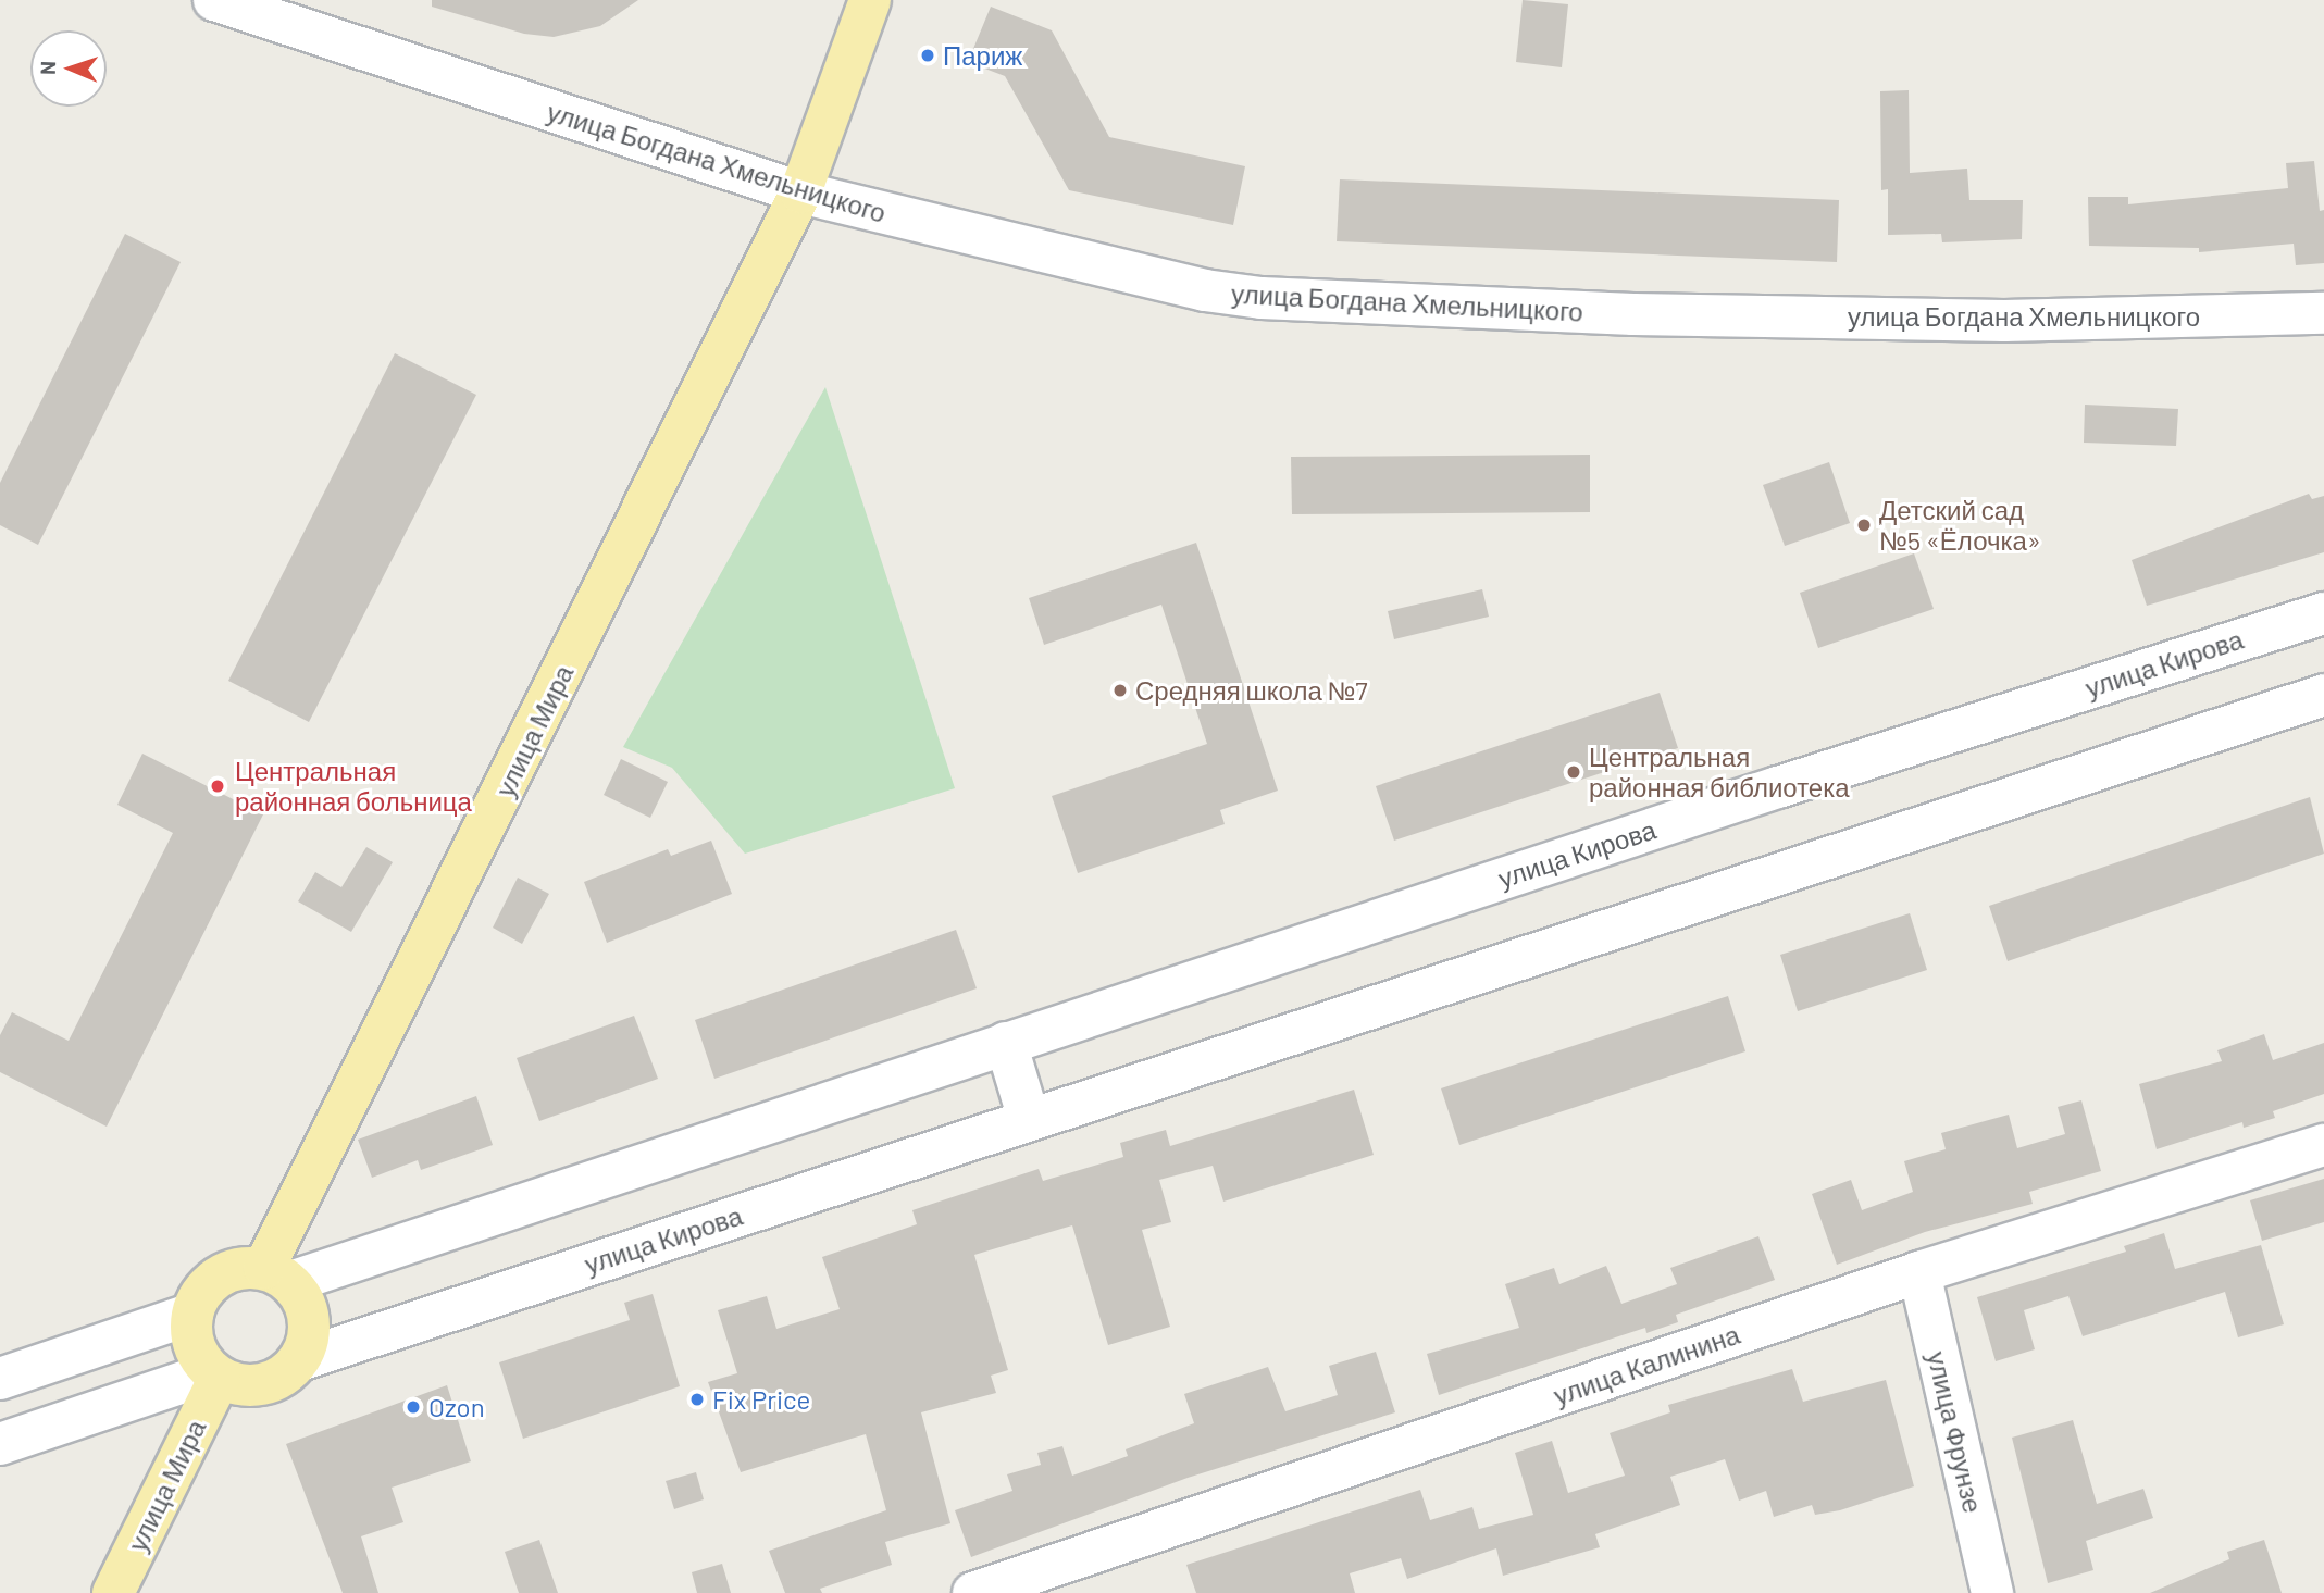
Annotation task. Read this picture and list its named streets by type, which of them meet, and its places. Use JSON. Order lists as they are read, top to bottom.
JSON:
{
  "streets": {
    "main road": ["улица Кирова", "улица Мира"],
    "street": ["улица Богдана Хмельницкого", "улица Калинина", "улица Фрунзе"]
  },
  "crossings": [
    ["улица Богдана Хмельницкого", "улица Мира"],
    ["улица Кирова", "улица Мира"],
    ["улица Калинина", "улица Фрунзе"]
  ],
  "places": [
    "Париж",
    "Детский сад №5 «Ёлочка»",
    "Средняя школа №7",
    "Центральная районная библиотека",
    "Центральная районная больница",
    "Fix Price",
    "Ozon"
  ],
  "north": "left"
}
